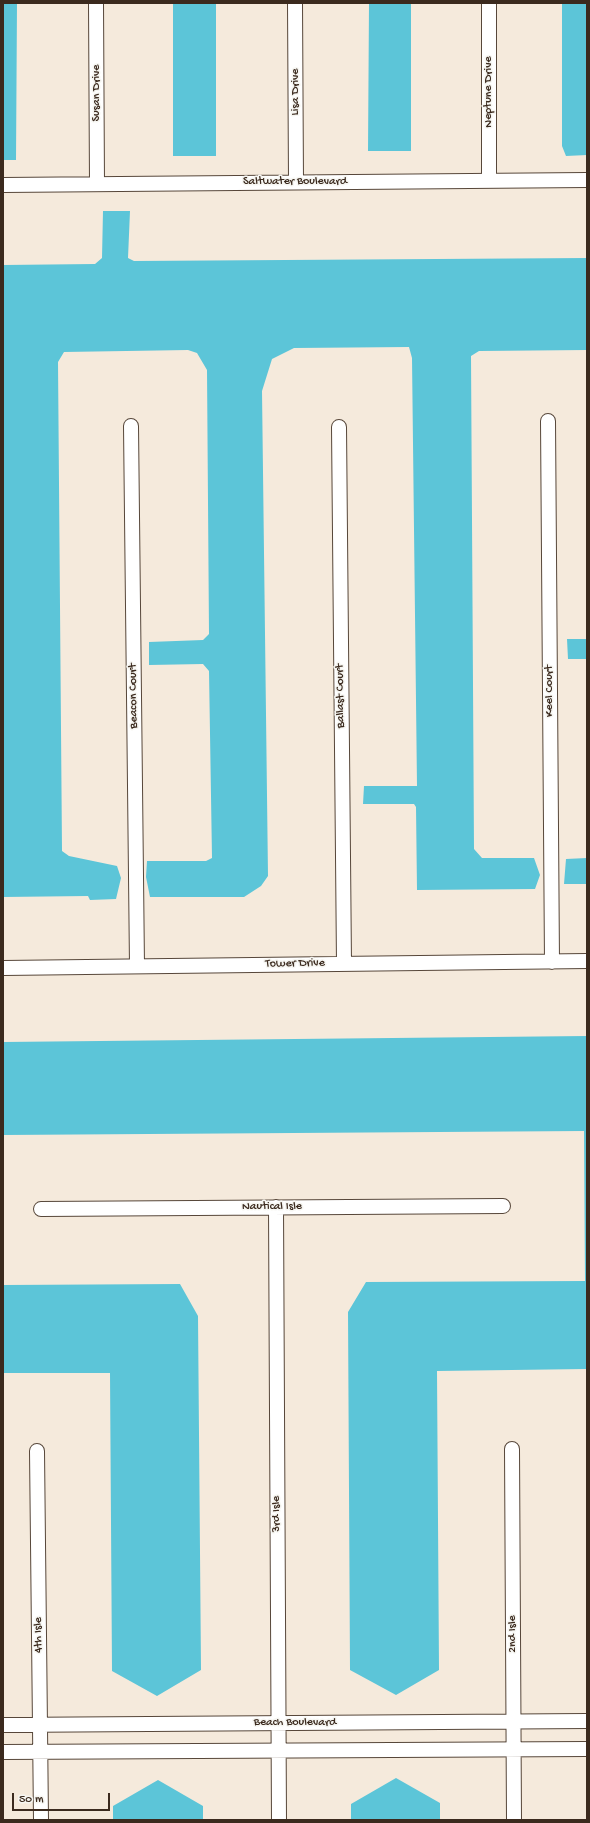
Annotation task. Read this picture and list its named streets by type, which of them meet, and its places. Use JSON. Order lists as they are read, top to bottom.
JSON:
{
  "streets": {
    "street": [
      "Lisa Drive",
      "Neptune Drive",
      "Susan Drive",
      "Saltwater Boulevard",
      "Keel Court",
      "Beacon Court",
      "Ballast Court",
      "Tower Drive",
      "Nautical Isle",
      "3rd Isle",
      "2nd Isle",
      "4th Isle",
      "Beach Boulevard"
    ]
  },
  "crossings": [
    ["Lisa Drive", "Saltwater Boulevard"],
    ["Neptune Drive", "Saltwater Boulevard"],
    ["Susan Drive", "Saltwater Boulevard"],
    ["Keel Court", "Tower Drive"],
    ["Beacon Court", "Tower Drive"],
    ["Ballast Court", "Tower Drive"],
    ["Nautical Isle", "3rd Isle"],
    ["3rd Isle", "Beach Boulevard"],
    ["2nd Isle", "Beach Boulevard"],
    ["4th Isle", "Beach Boulevard"]
  ],
  "scale_bar": "50 m"
}
